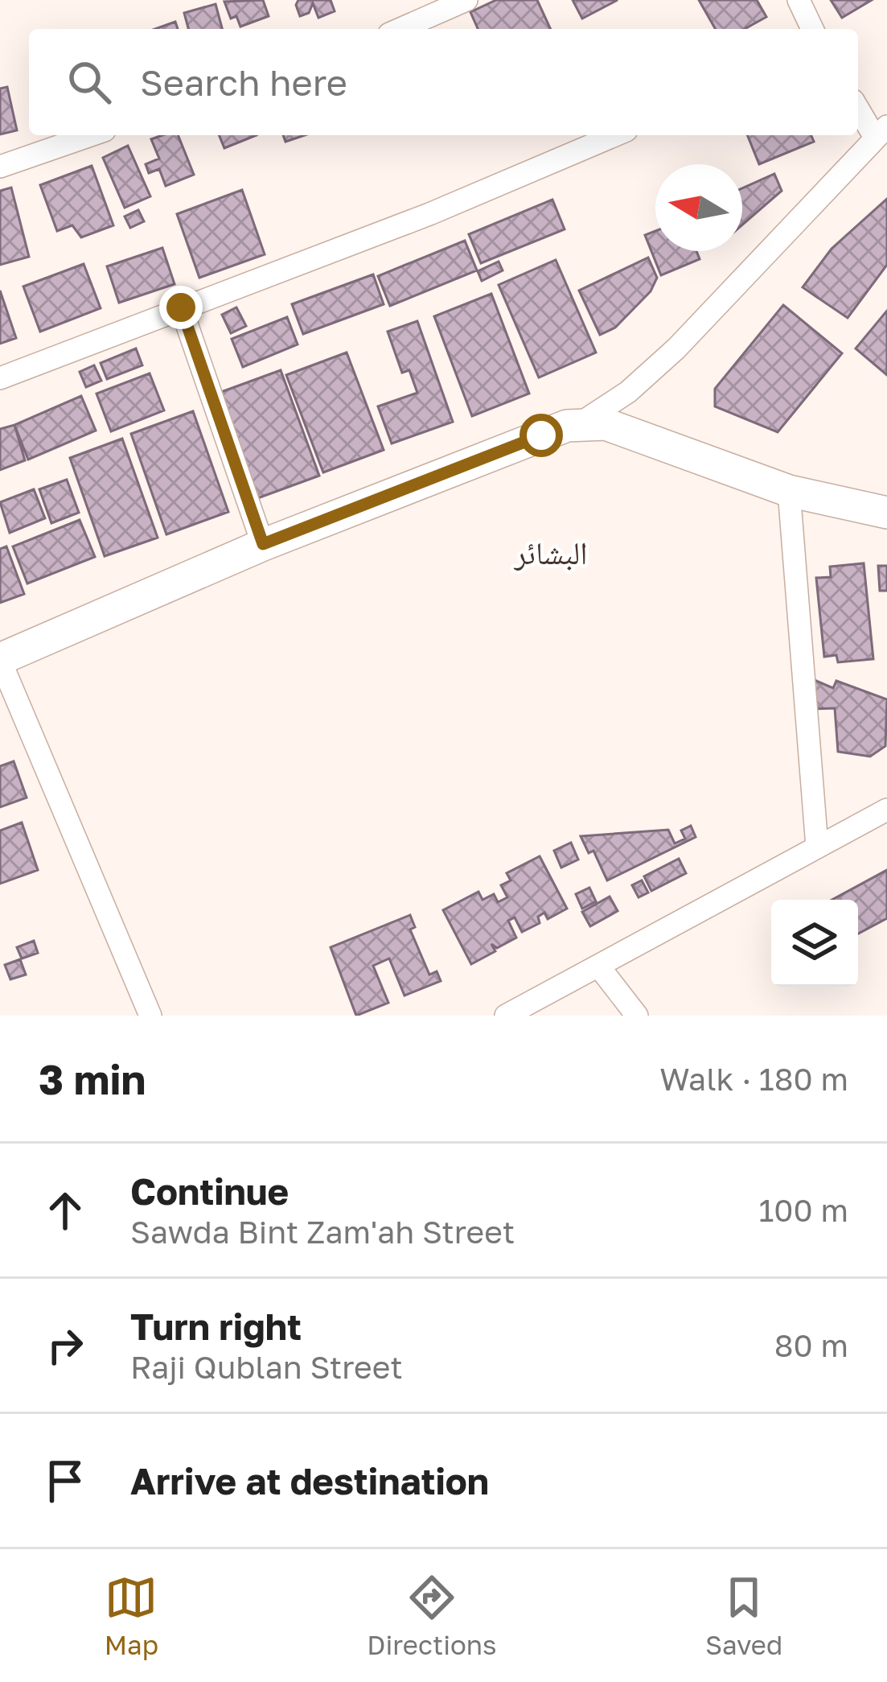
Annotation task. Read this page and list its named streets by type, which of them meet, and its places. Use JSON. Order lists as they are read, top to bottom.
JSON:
{
  "districts": ["البشائر"],
  "north": "left",
  "page": {
    "search": "Search here",
    "heading": ["3 min", "Walk · 180 m"],
    "list": [
      ["Continue", "Sawda Bint Zam'ah Street", "100 m"],
      ["Turn right", "Raji Qublan Street", "80 m"],
      "Arrive at destination"
    ],
    "nav": ["Map", "Directions", "Saved"]
  }
}
